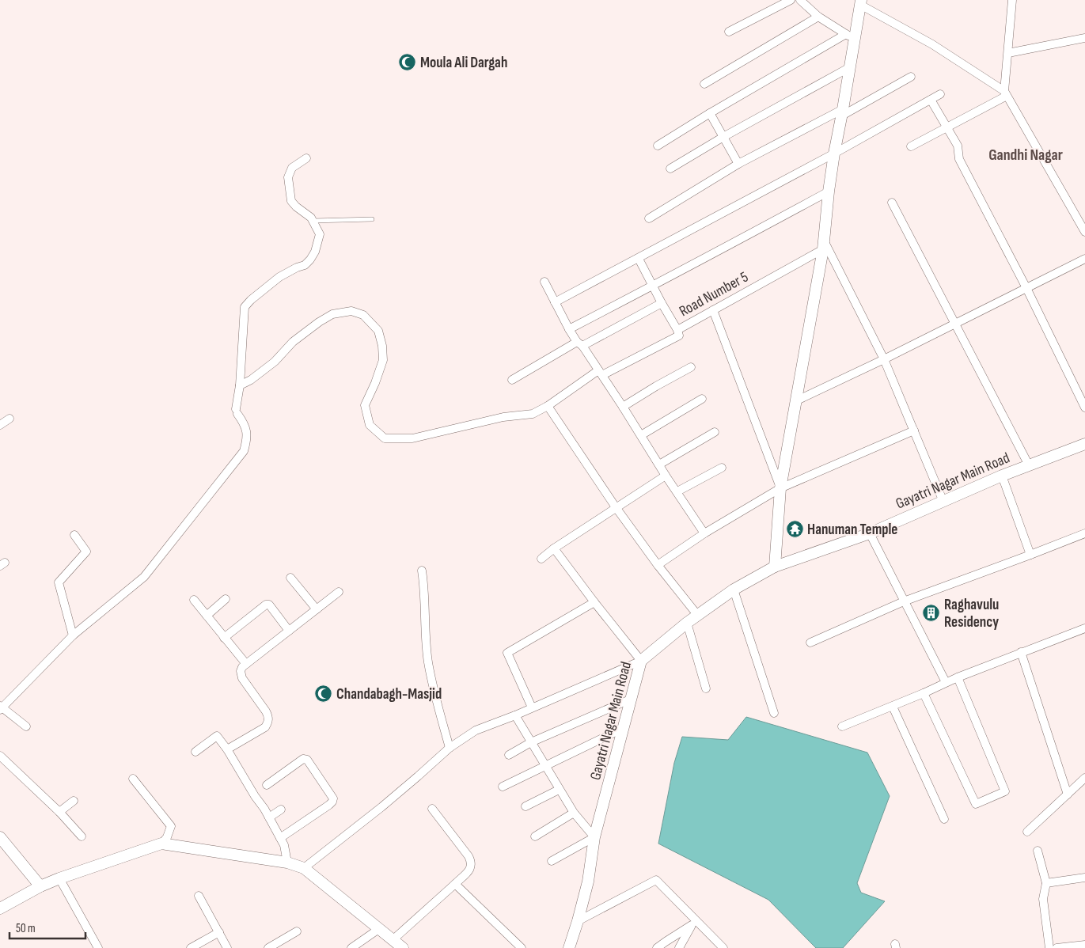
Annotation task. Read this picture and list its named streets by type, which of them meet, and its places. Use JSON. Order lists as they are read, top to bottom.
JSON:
{
  "streets": {
    "street": ["Road Number 5", "Gayatri Nagar Main Road"]
  },
  "districts": ["Gandhi Nagar"],
  "places": {
    "mosque": ["Moula Ali Dargah", "Chandabagh-Masjid"],
    "temple": ["Hanuman Temple"],
    "building": ["Raghavulu Residency"]
  },
  "scale_bar": "50 m"
}
